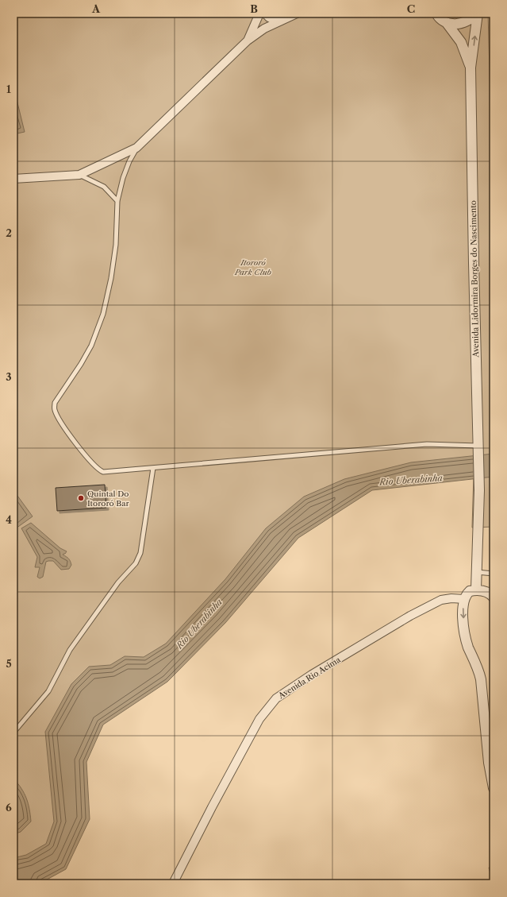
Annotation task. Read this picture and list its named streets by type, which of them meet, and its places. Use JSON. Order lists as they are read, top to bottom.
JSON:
{
  "streets": {
    "street": ["Avenida Lidormira Borges do Nascimento", "Avenida Rio Acima"]
  },
  "water": ["Rio Uberabinha"],
  "parks": ["Itororó Park Club"],
  "places": ["Quintal Do Itororó Bar"],
  "grid": {
    "columns": ["A", "B", "C"],
    "rows": [
      "1",
      "2",
      "3",
      "4",
      "5",
      "6"
    ]
  }
}
